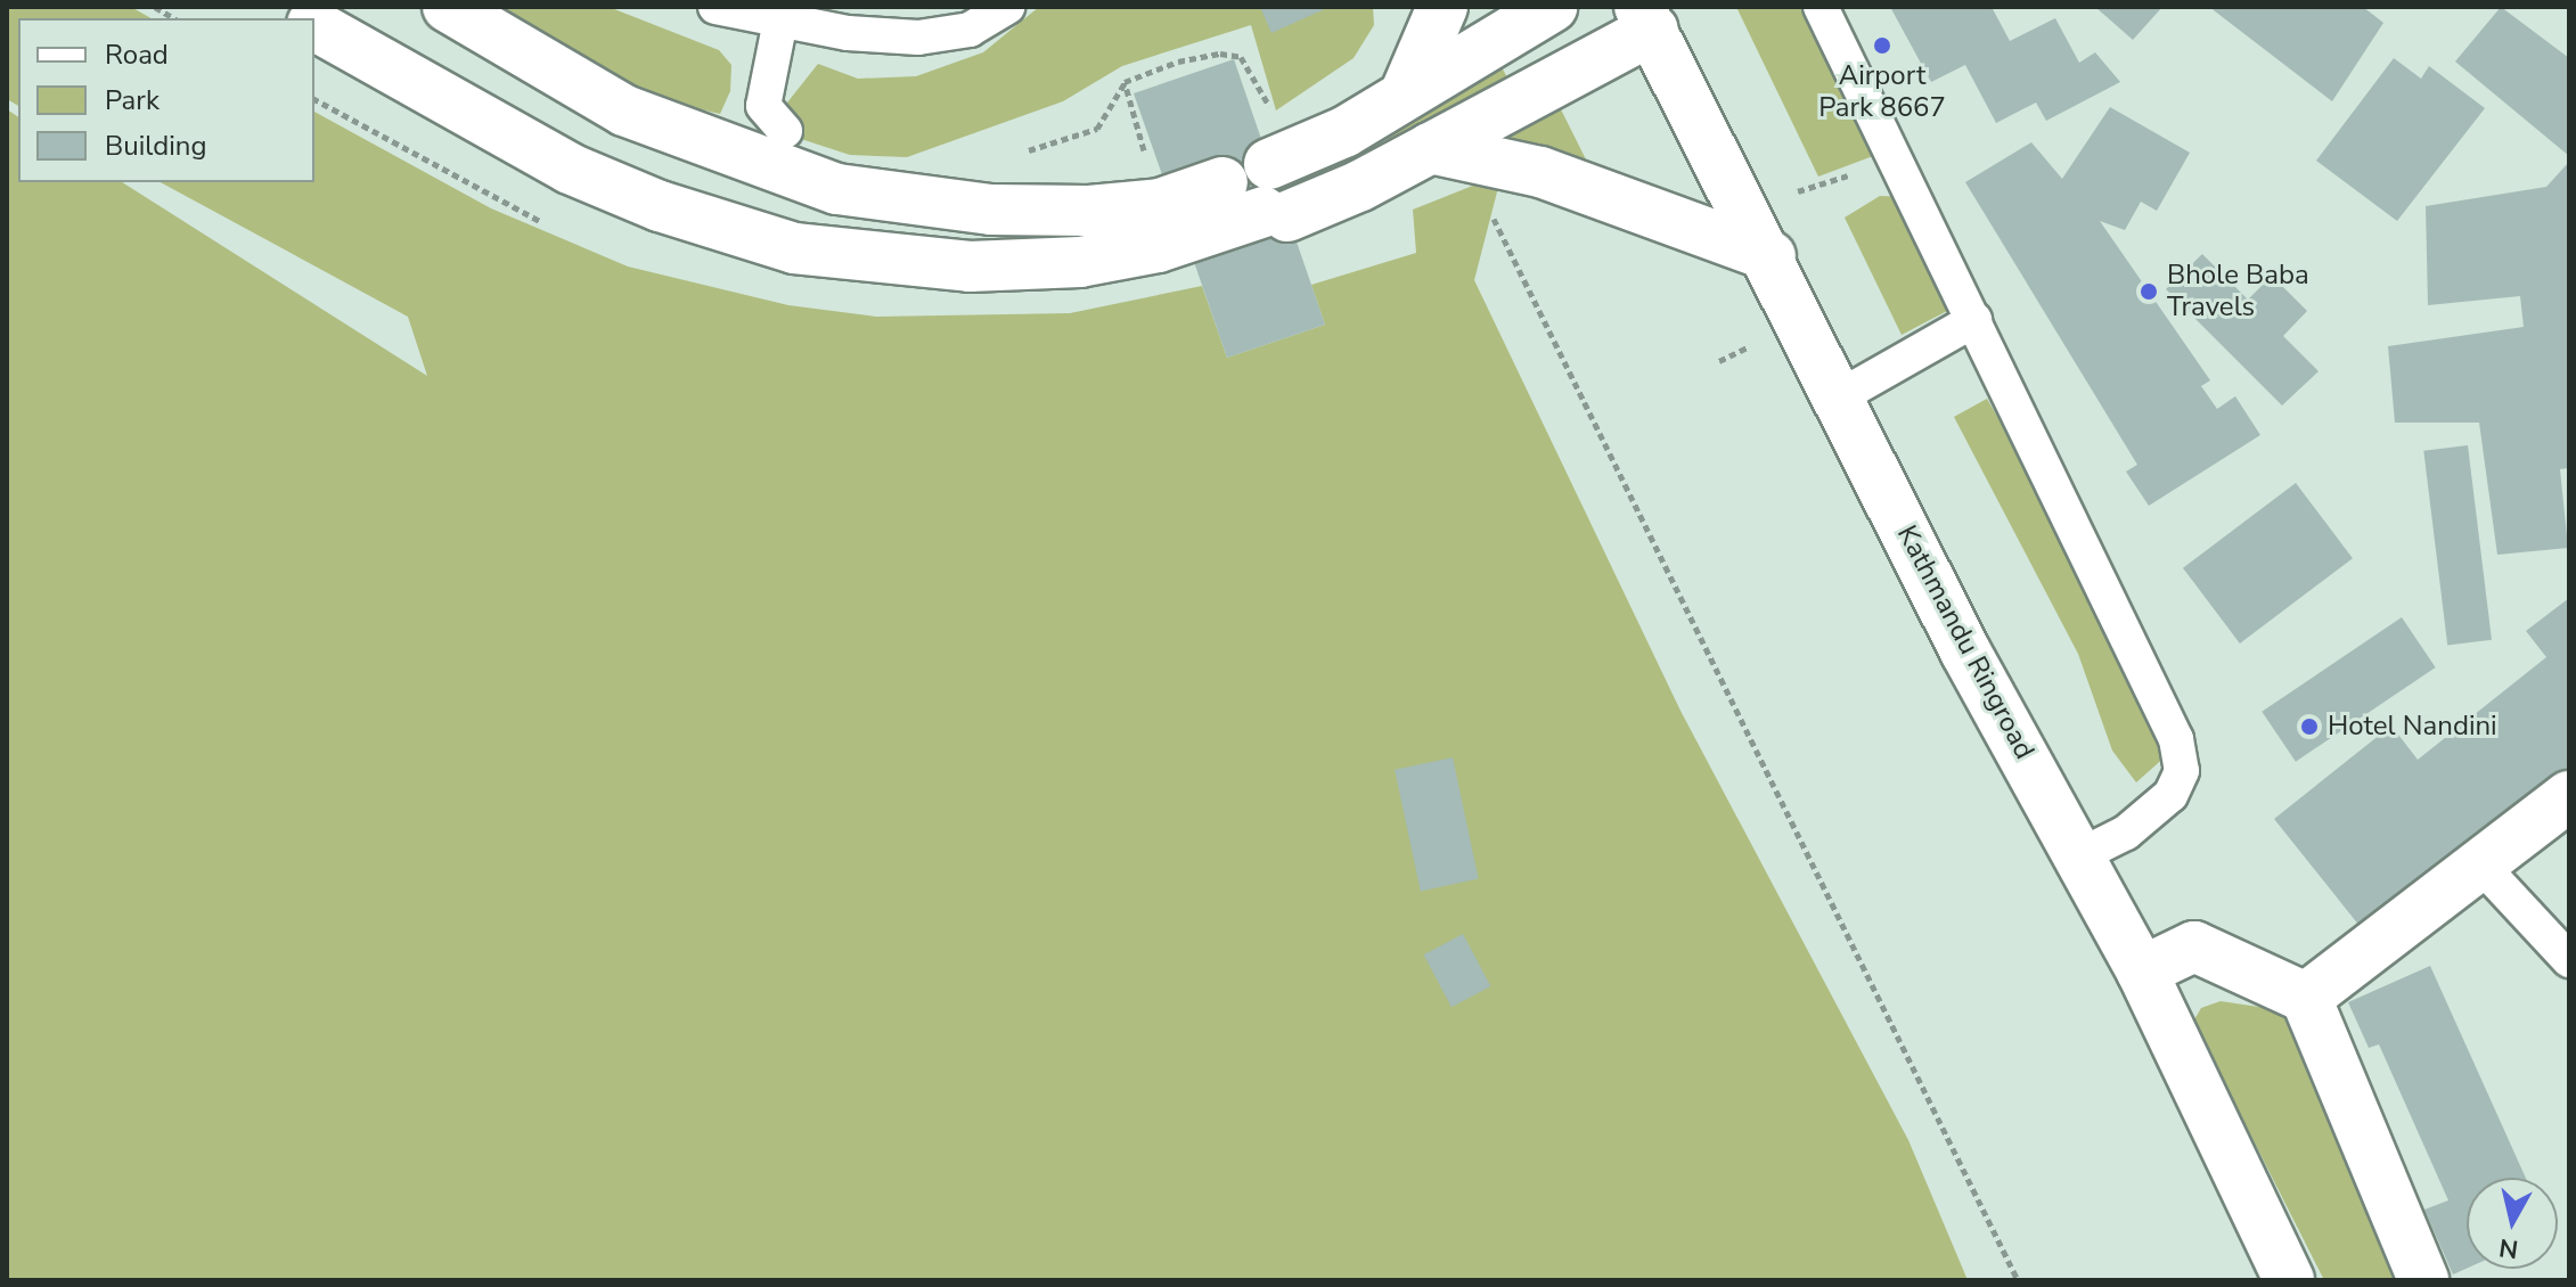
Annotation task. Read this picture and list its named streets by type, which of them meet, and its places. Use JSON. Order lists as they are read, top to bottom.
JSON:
{
  "streets": {
    "main road": ["Kathmandu Ringroad"]
  },
  "places": ["Airport Park 8667", "Bhole Baba Travels", "Hotel Nandini"],
  "legend": ["Road", "Park", "Building"],
  "north": "bottom"
}
